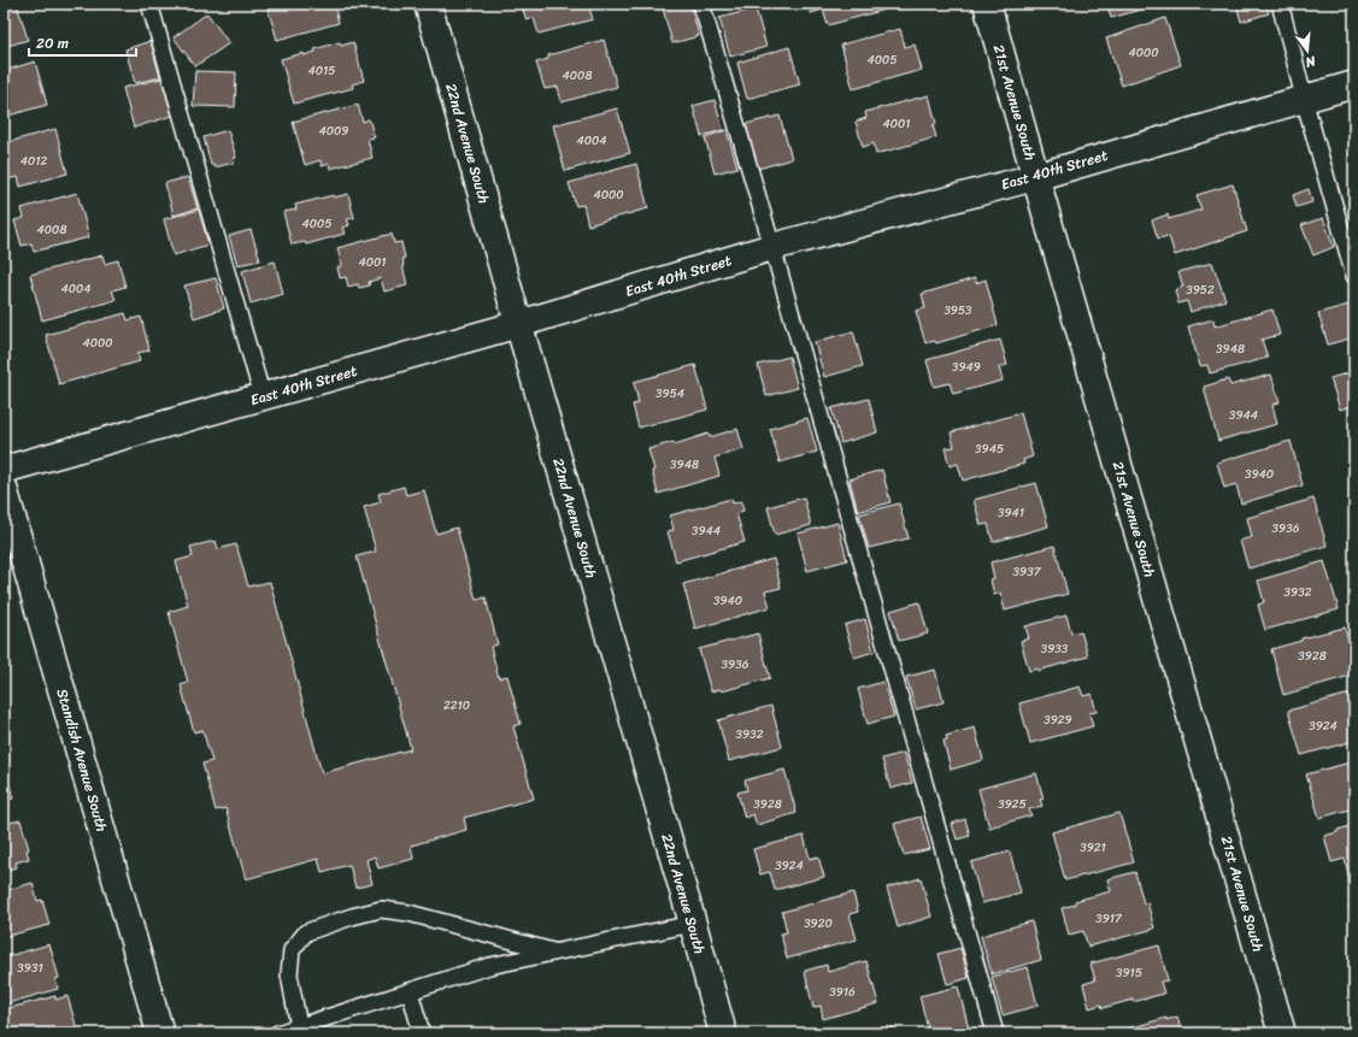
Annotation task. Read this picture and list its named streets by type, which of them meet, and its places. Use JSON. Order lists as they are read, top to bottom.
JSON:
{
  "streets": {
    "street": [
      "21st Avenue South",
      "22nd Avenue South",
      "East 40th Street",
      "Standish Avenue South"
    ]
  },
  "crossings": [
    ["21st Avenue South", "East 40th Street"],
    ["22nd Avenue South", "East 40th Street"]
  ],
  "house_numbers": [
    "4000",
    "4005",
    "4015",
    "4008",
    "4001",
    "4009",
    "4004",
    "4012",
    "4000",
    "4005",
    "4008",
    "4001",
    "4004",
    "3952",
    "3953",
    "4000",
    "3948",
    "3949",
    "3954",
    "3944",
    "3945",
    "3948",
    "3940",
    "3941",
    "3936",
    "3944",
    "3937",
    "3932",
    "3940",
    "3933",
    "3928",
    "3936",
    "2210",
    "3929",
    "3924",
    "3932",
    "3928",
    "3925",
    "3921",
    "3924",
    "3917",
    "3920",
    "3931",
    "3915",
    "3916"
  ],
  "scale_bar": "20 m",
  "north": "bottom"
}
